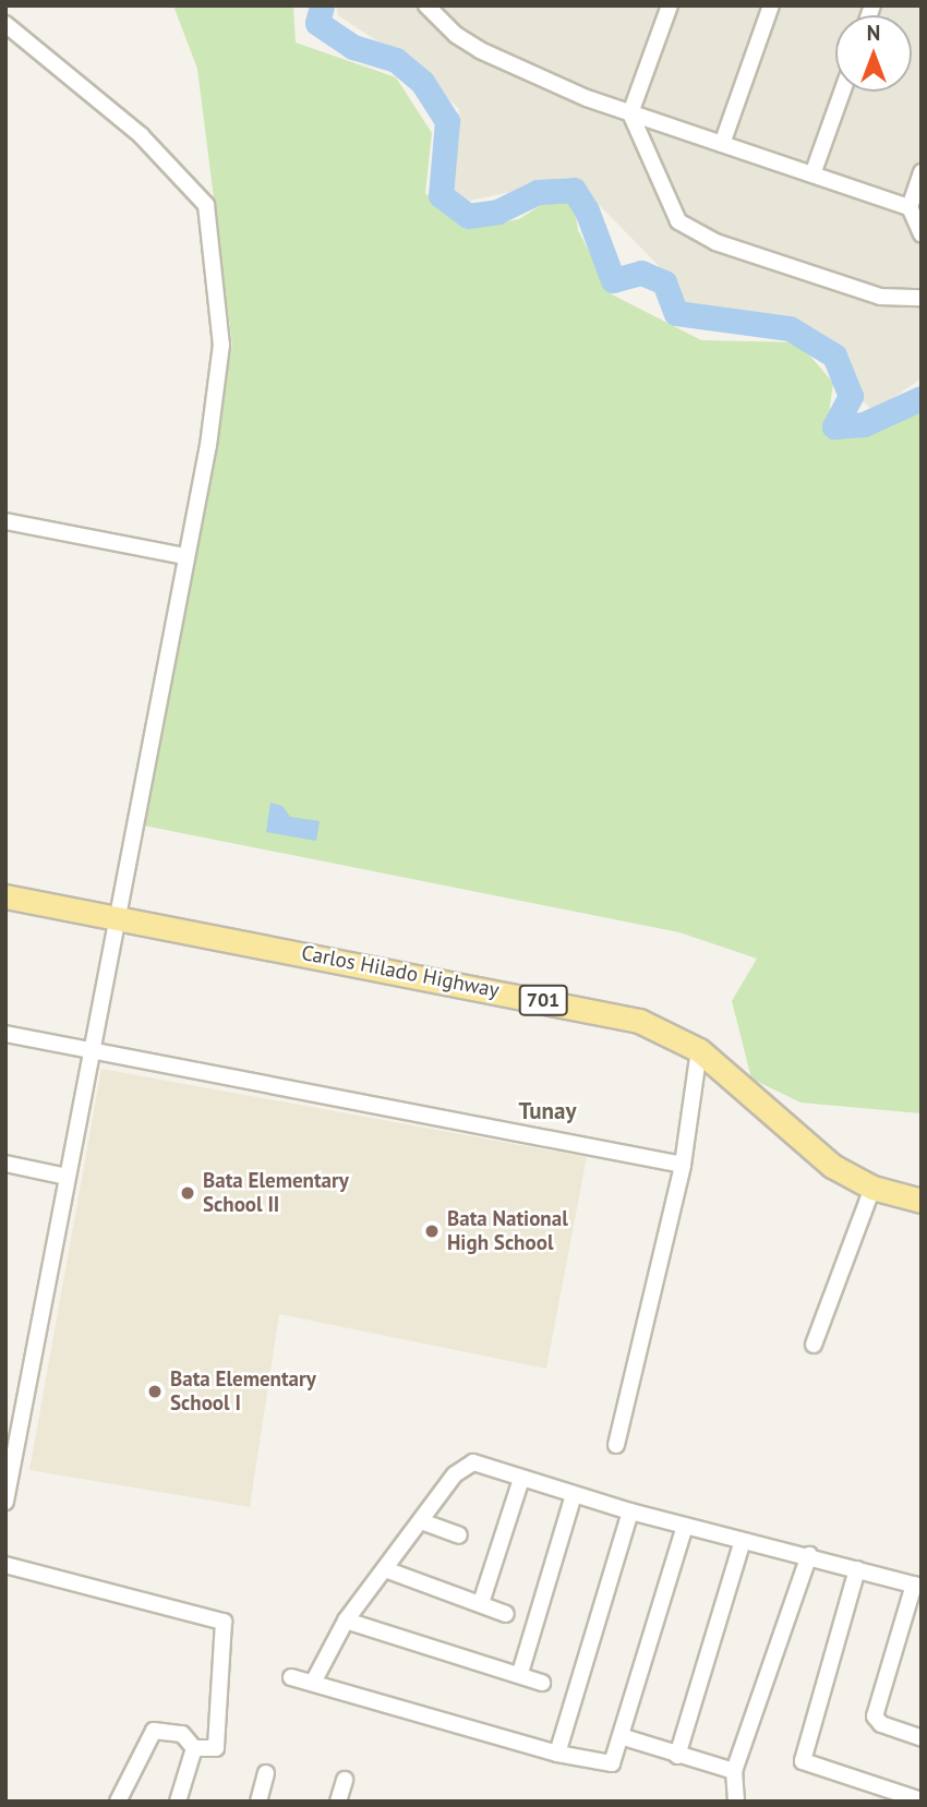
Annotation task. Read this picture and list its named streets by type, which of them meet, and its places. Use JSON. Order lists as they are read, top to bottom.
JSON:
{
  "streets": {
    "main road": ["Carlos Hilado Highway", "701"]
  },
  "districts": ["Tunay"],
  "places": ["Bata Elementary School II", "Bata National High School", "Bata Elementary School I"],
  "north": "top"
}
